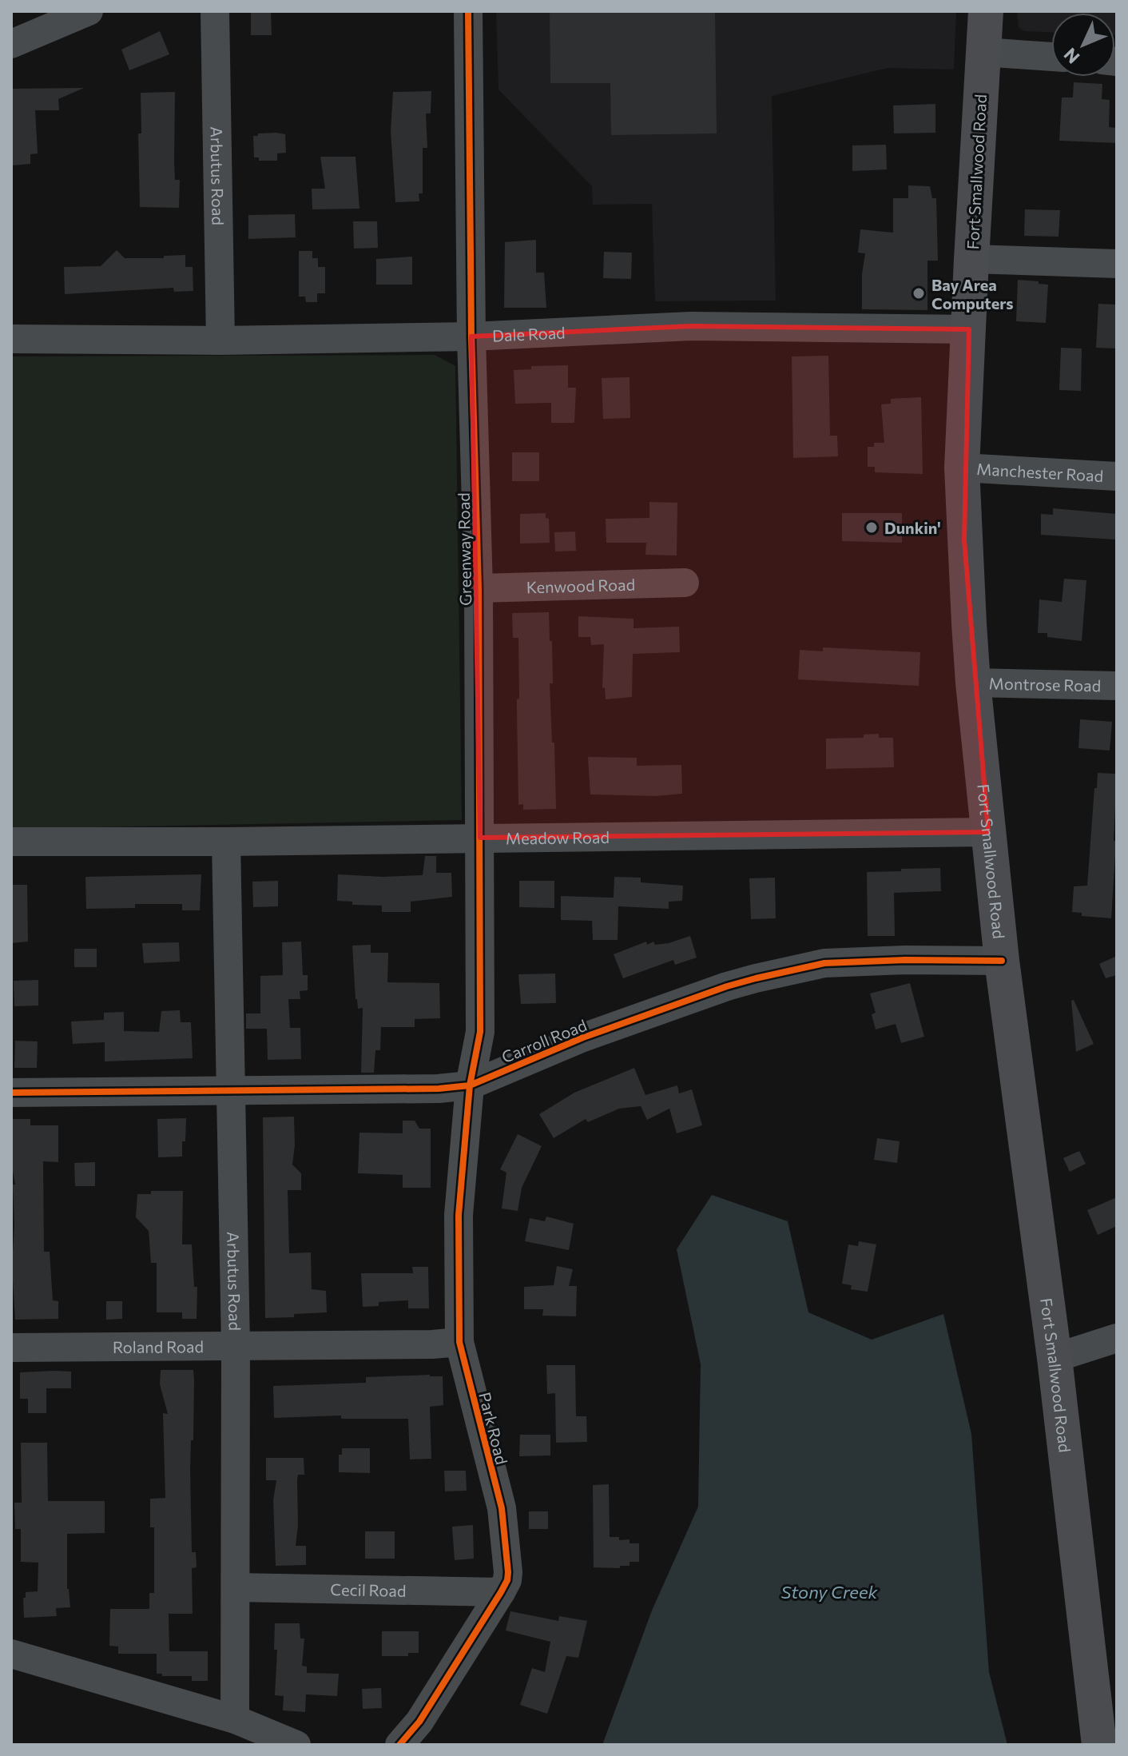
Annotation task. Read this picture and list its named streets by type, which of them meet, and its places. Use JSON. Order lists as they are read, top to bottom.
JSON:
{
  "streets": {
    "main road": ["Fort Smallwood Road"],
    "street": [
      "Arbutus Road",
      "Dale Road",
      "Manchester Road",
      "Greenway Road",
      "Kenwood Road",
      "Montrose Road",
      "Meadow Road",
      "Carroll Road",
      "Roland Road",
      "Park Road",
      "Cecil Road"
    ]
  },
  "crossings": [
    ["Fort Smallwood Road", "Dale Road"],
    ["Fort Smallwood Road", "Manchester Road"],
    ["Fort Smallwood Road", "Montrose Road"],
    ["Fort Smallwood Road", "Meadow Road"],
    ["Fort Smallwood Road", "Carroll Road"],
    ["Arbutus Road", "Dale Road"],
    ["Arbutus Road", "Meadow Road"],
    ["Arbutus Road", "Carroll Road"],
    ["Arbutus Road", "Roland Road"],
    ["Arbutus Road", "Cecil Road"],
    ["Dale Road", "Greenway Road"],
    ["Greenway Road", "Kenwood Road"],
    ["Greenway Road", "Meadow Road"],
    ["Greenway Road", "Carroll Road"],
    ["Greenway Road", "Park Road"],
    ["Carroll Road", "Park Road"],
    ["Roland Road", "Park Road"],
    ["Park Road", "Cecil Road"]
  ],
  "water": ["Stony Creek"],
  "places": ["Bay Area Computers", "Dunkin'"],
  "north": "bottom left"
}
